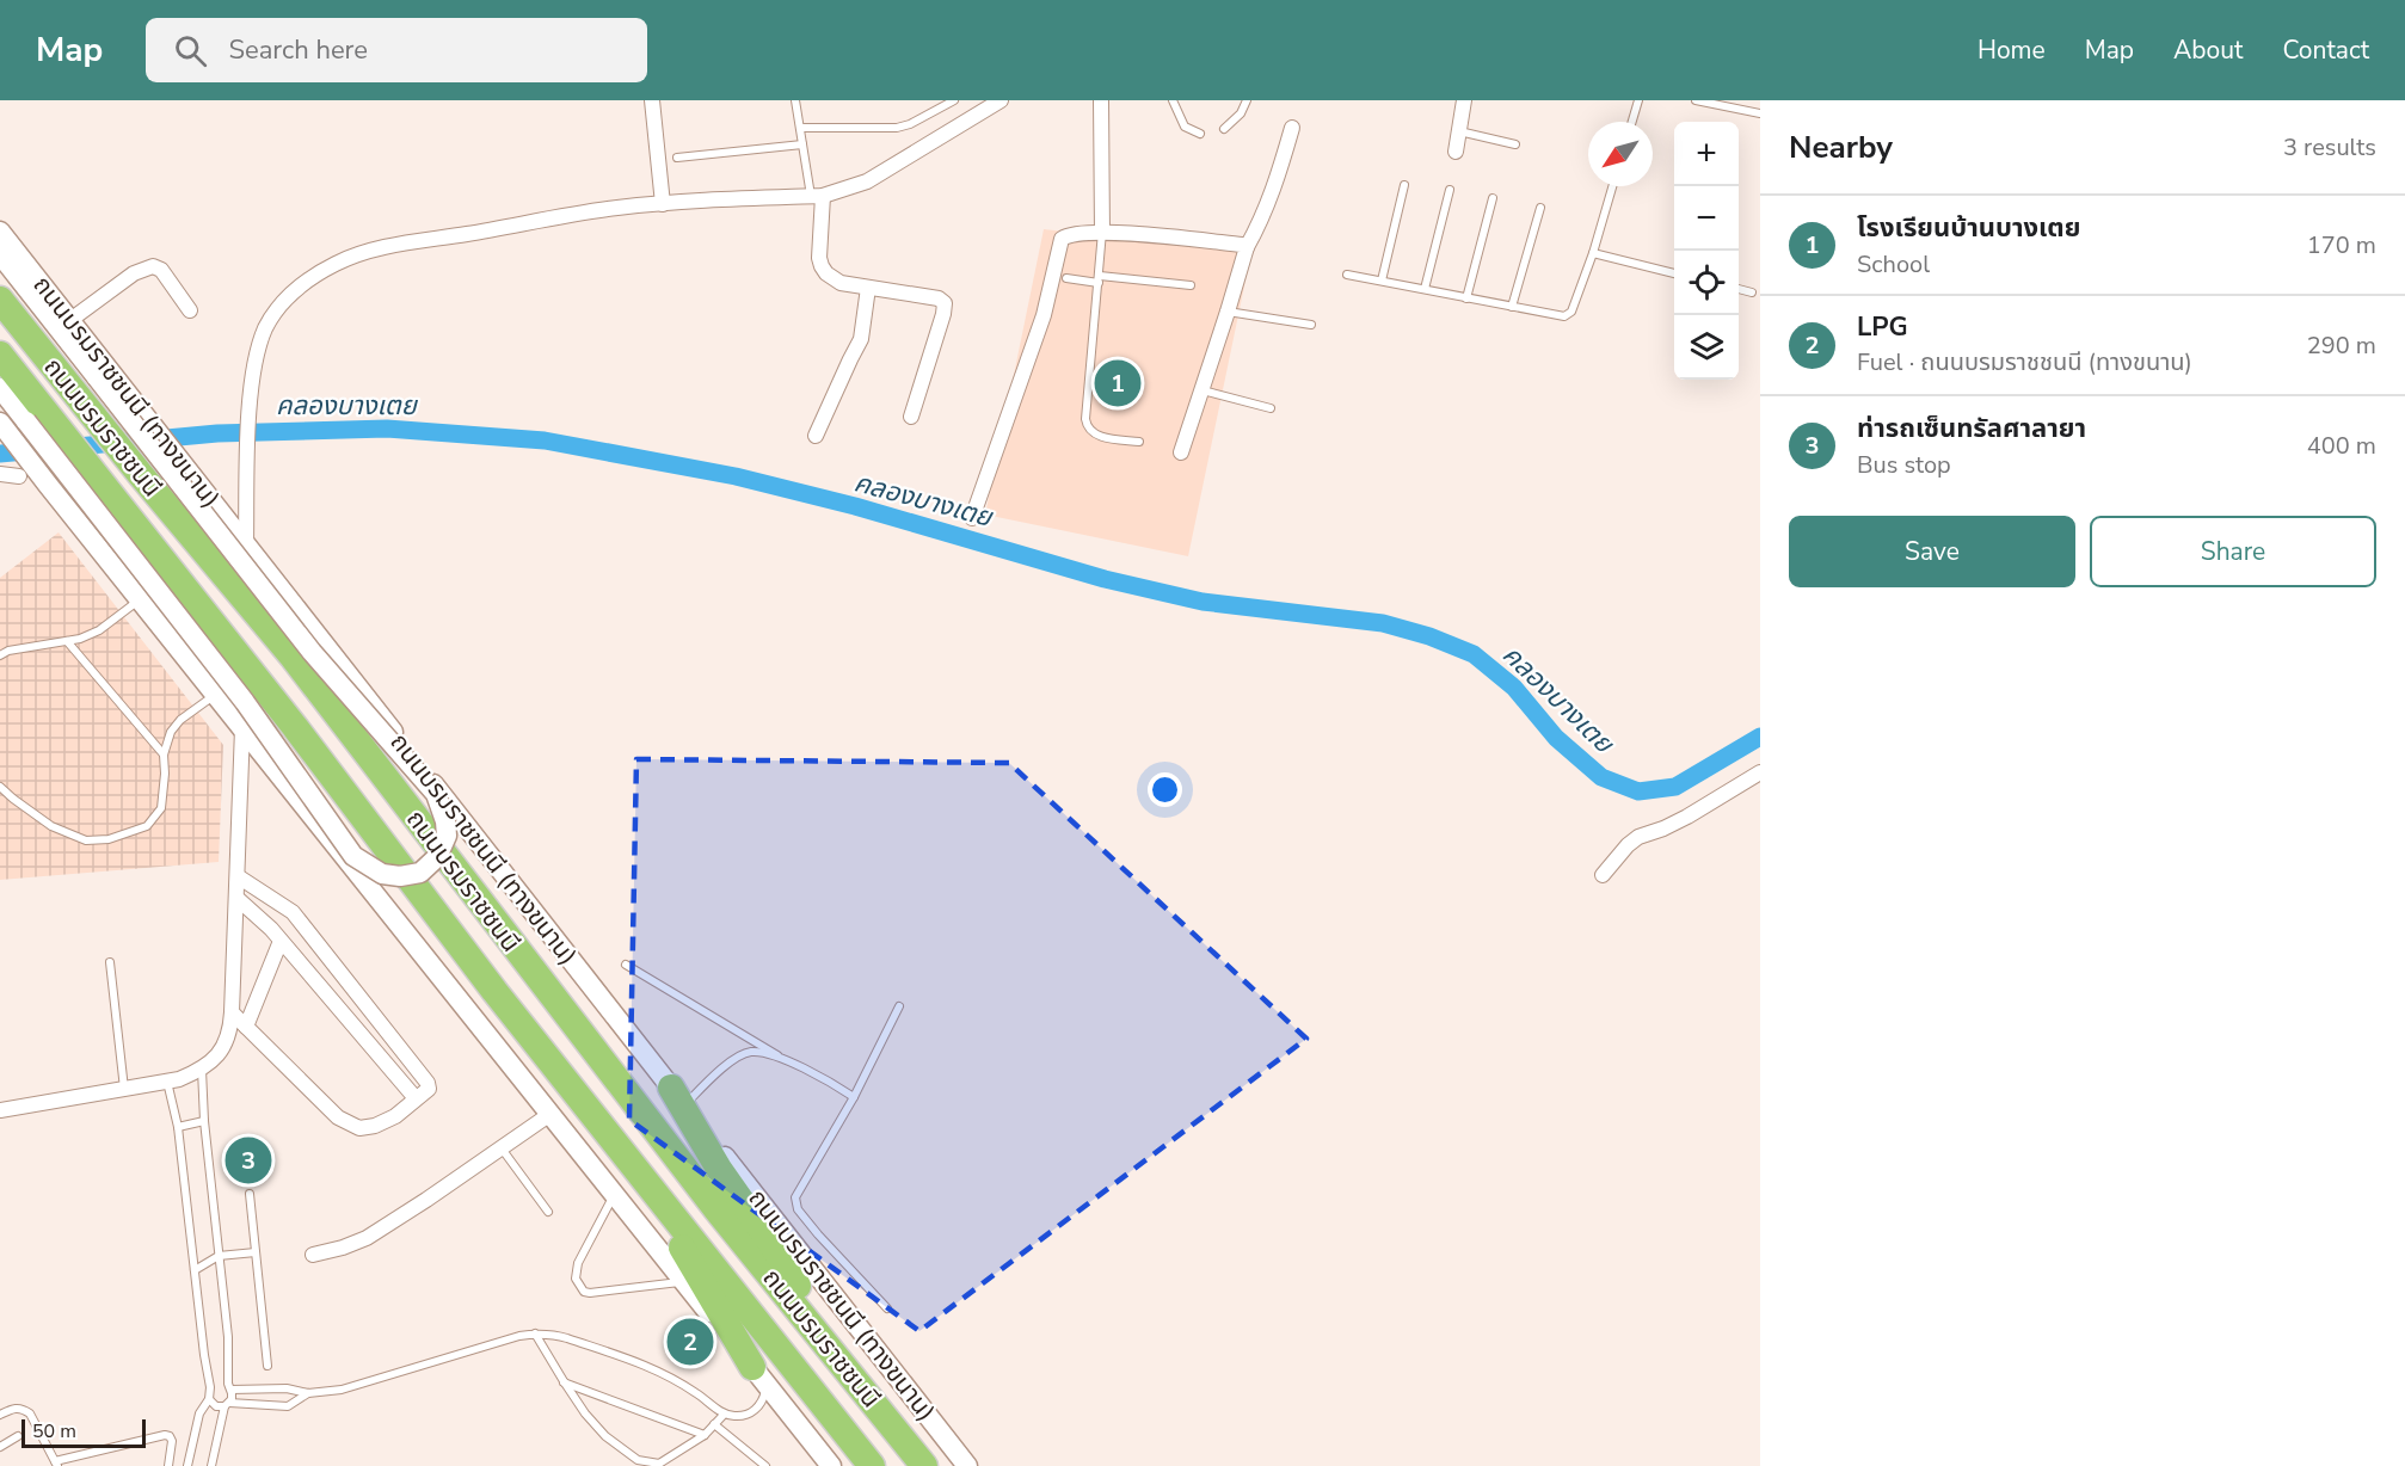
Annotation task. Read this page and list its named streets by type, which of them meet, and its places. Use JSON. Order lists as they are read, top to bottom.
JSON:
{
  "streets": {
    "highway": ["ถนนบรมราชชนนี"],
    "main road": ["ถนนบรมราชชนนี (ทางขนาน)"]
  },
  "water": ["คลองบางเตย"],
  "scale_bar": "50 m",
  "north": "bottom left",
  "page": {
    "header": "Map",
    "search": "Search here",
    "nav": [
      "Home",
      "Map",
      "About",
      "Contact"
    ],
    "heading": ["Nearby", "3 results"],
    "map_buttons": ["+", "−"],
    "list": [
      {
        "mark": "1",
        "name": "โรงเรียนบ้านบางเตย",
        "note": "School",
        "value": "170 m"
      },
      {
        "mark": "2",
        "name": "LPG",
        "note": "Fuel · ถนนบรมราชชนนี (ทางขนาน)",
        "value": "290 m"
      },
      {
        "mark": "3",
        "name": "ท่ารถเซ็นทรัลศาลายา",
        "note": "Bus stop",
        "value": "400 m"
      }
    ],
    "pins": ["1", "3", "2"],
    "buttons": ["Save", "Share"],
    "scale": "50 m"
  }
}
